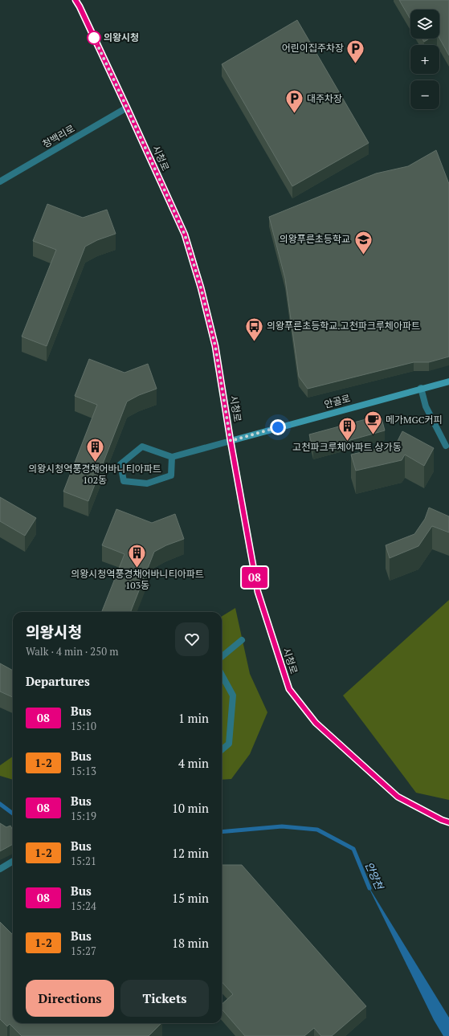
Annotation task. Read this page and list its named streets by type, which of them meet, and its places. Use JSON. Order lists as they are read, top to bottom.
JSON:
{
  "streets": {
    "street": ["청백리로", "시청로", "안골로"]
  },
  "crossings": [
    ["청백리로", "시청로"],
    ["시청로", "안골로"]
  ],
  "water": ["안양천"],
  "places": {
    "other": ["의왕시청"],
    "parking": ["어린이집주차장", "대주차장"],
    "school or university": ["의왕푸른초등학교"],
    "bus stop": ["의왕푸른초등학교.고천파크루체아파트"],
    "cafe": ["메가MGC커피"],
    "building": ["고천파크루체아파트 상가동", "의왕시청역풍경채어바니티아파트 102동", "의왕시청역풍경채어바니티아파트 103동"]
  },
  "lines": ["bus line 08"],
  "page": {
    "on_map": "08",
    "map_buttons": ["+", "−"],
    "heading": [
      ["의왕시청", "Walk · 4 min · 250 m"],
      "Departures"
    ],
    "list": [
      {
        "mark": "08",
        "name": "Bus",
        "note": "15:10",
        "value": "1 min"
      },
      {
        "mark": "1-2",
        "name": "Bus",
        "note": "15:13",
        "value": "4 min"
      },
      {
        "mark": "08",
        "name": "Bus",
        "note": "15:19",
        "value": "10 min"
      },
      {
        "mark": "1-2",
        "name": "Bus",
        "note": "15:21",
        "value": "12 min"
      },
      {
        "mark": "08",
        "name": "Bus",
        "note": "15:24",
        "value": "15 min"
      },
      {
        "mark": "1-2",
        "name": "Bus",
        "note": "15:27",
        "value": "18 min"
      }
    ],
    "buttons": ["Directions", "Tickets"]
  }
}
